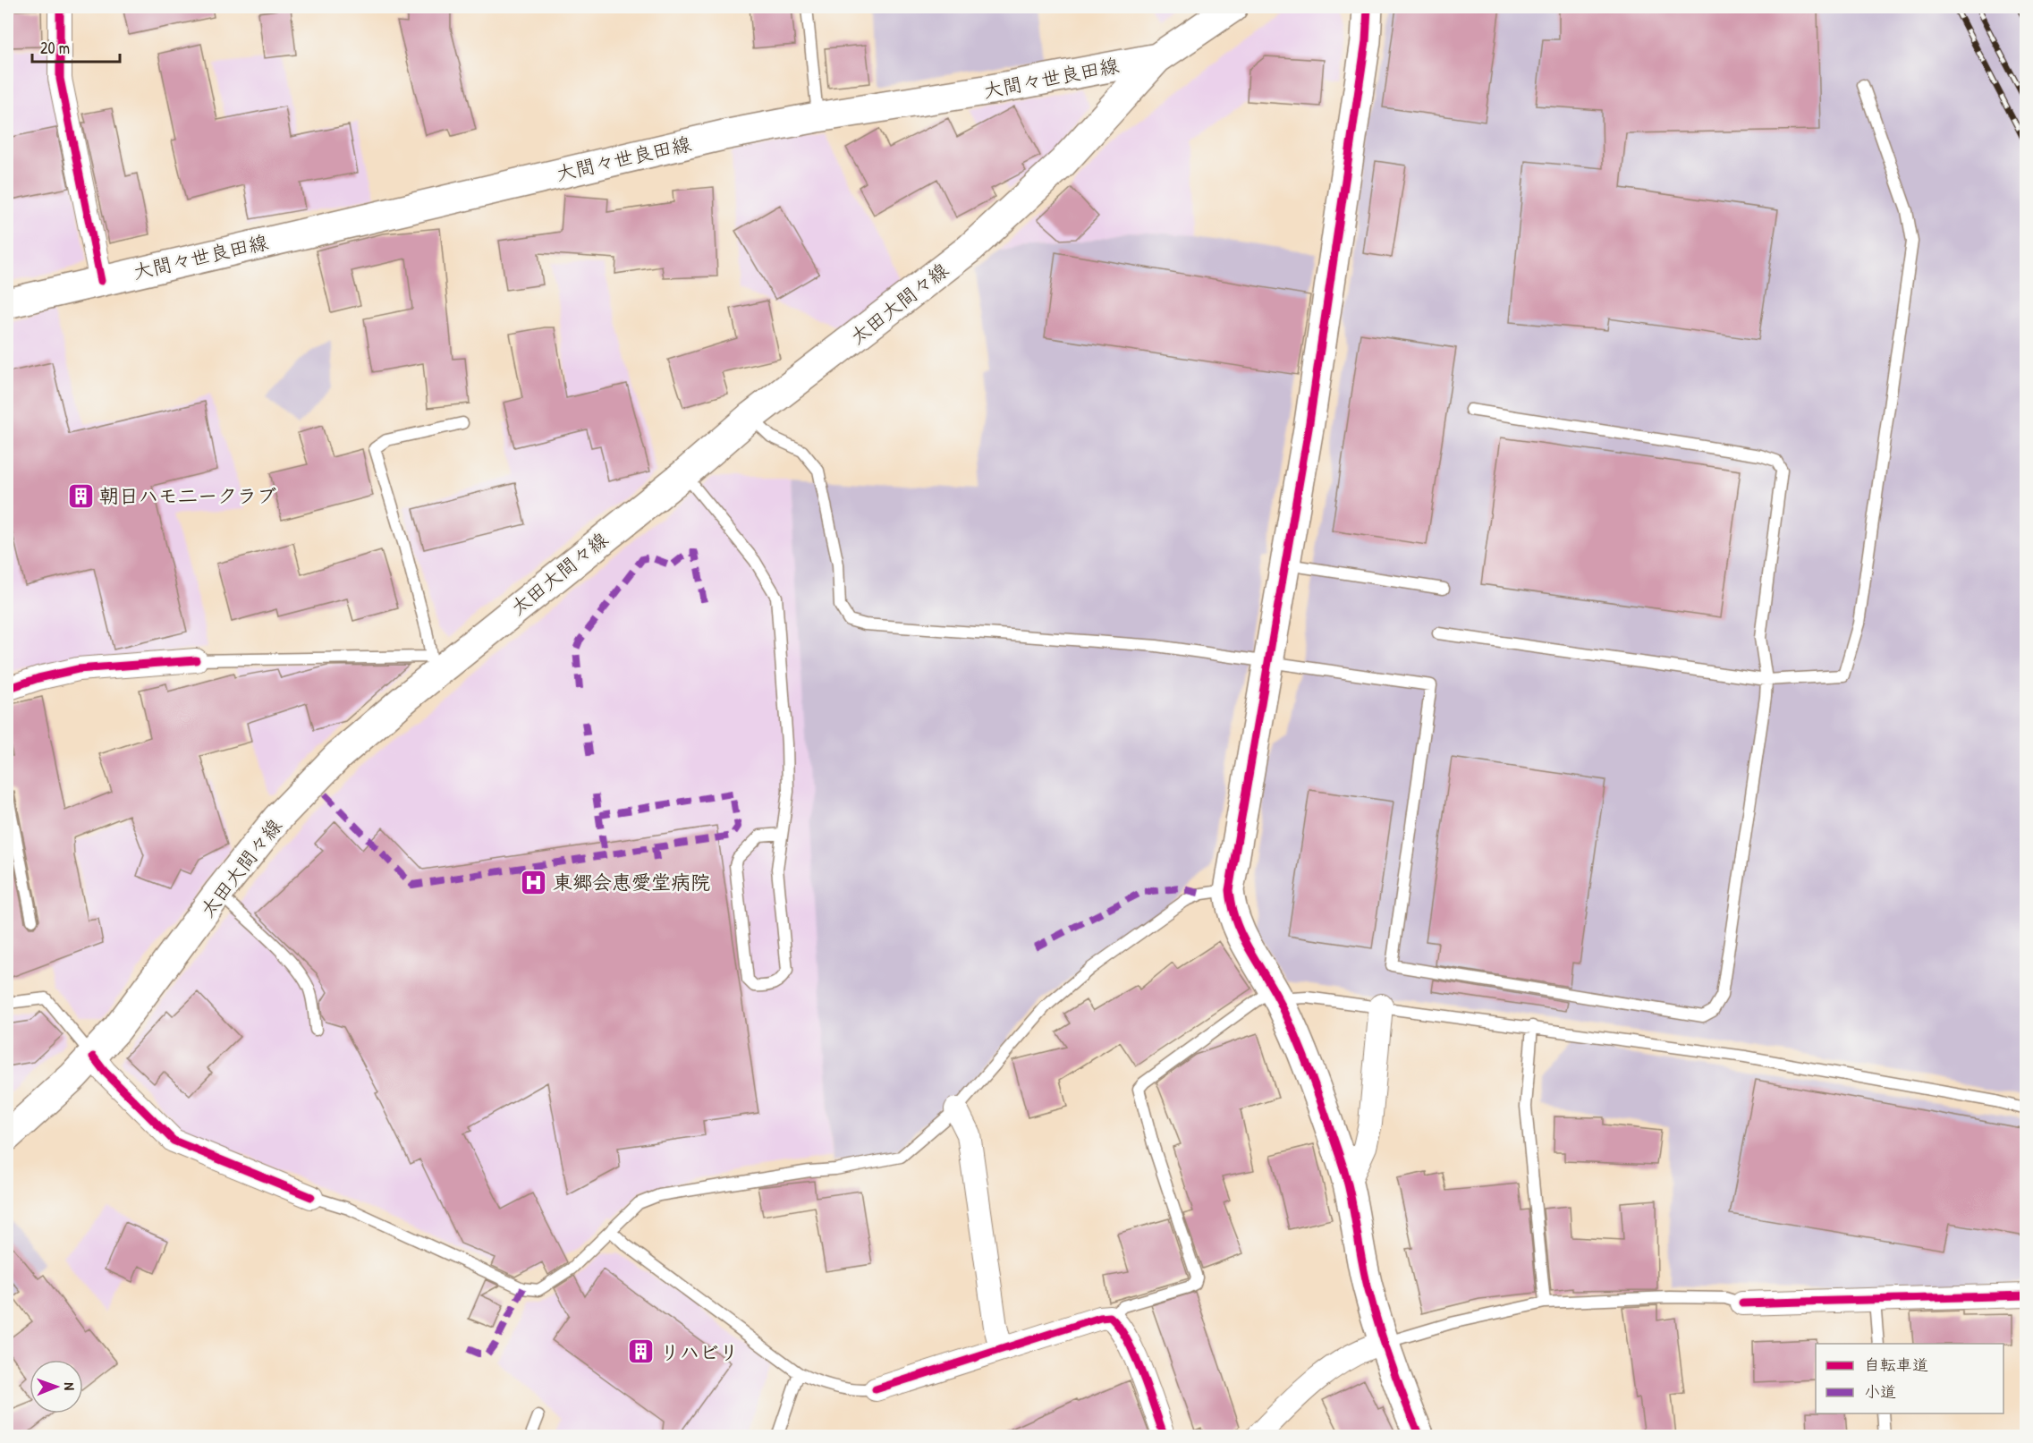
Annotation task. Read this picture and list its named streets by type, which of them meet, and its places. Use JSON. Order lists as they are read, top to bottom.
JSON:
{
  "streets": {
    "main road": ["大間々世良田線", "太田大間々線"]
  },
  "crossings": [
    ["大間々世良田線", "太田大間々線"]
  ],
  "places": {
    "building": ["朝日ハモ二ークラブ", "リハビリ"],
    "hospital": ["東郷会恵愛堂病院"]
  },
  "legend": ["自転車道", "小道"],
  "scale_bar": "20 m",
  "north": "right"
}
